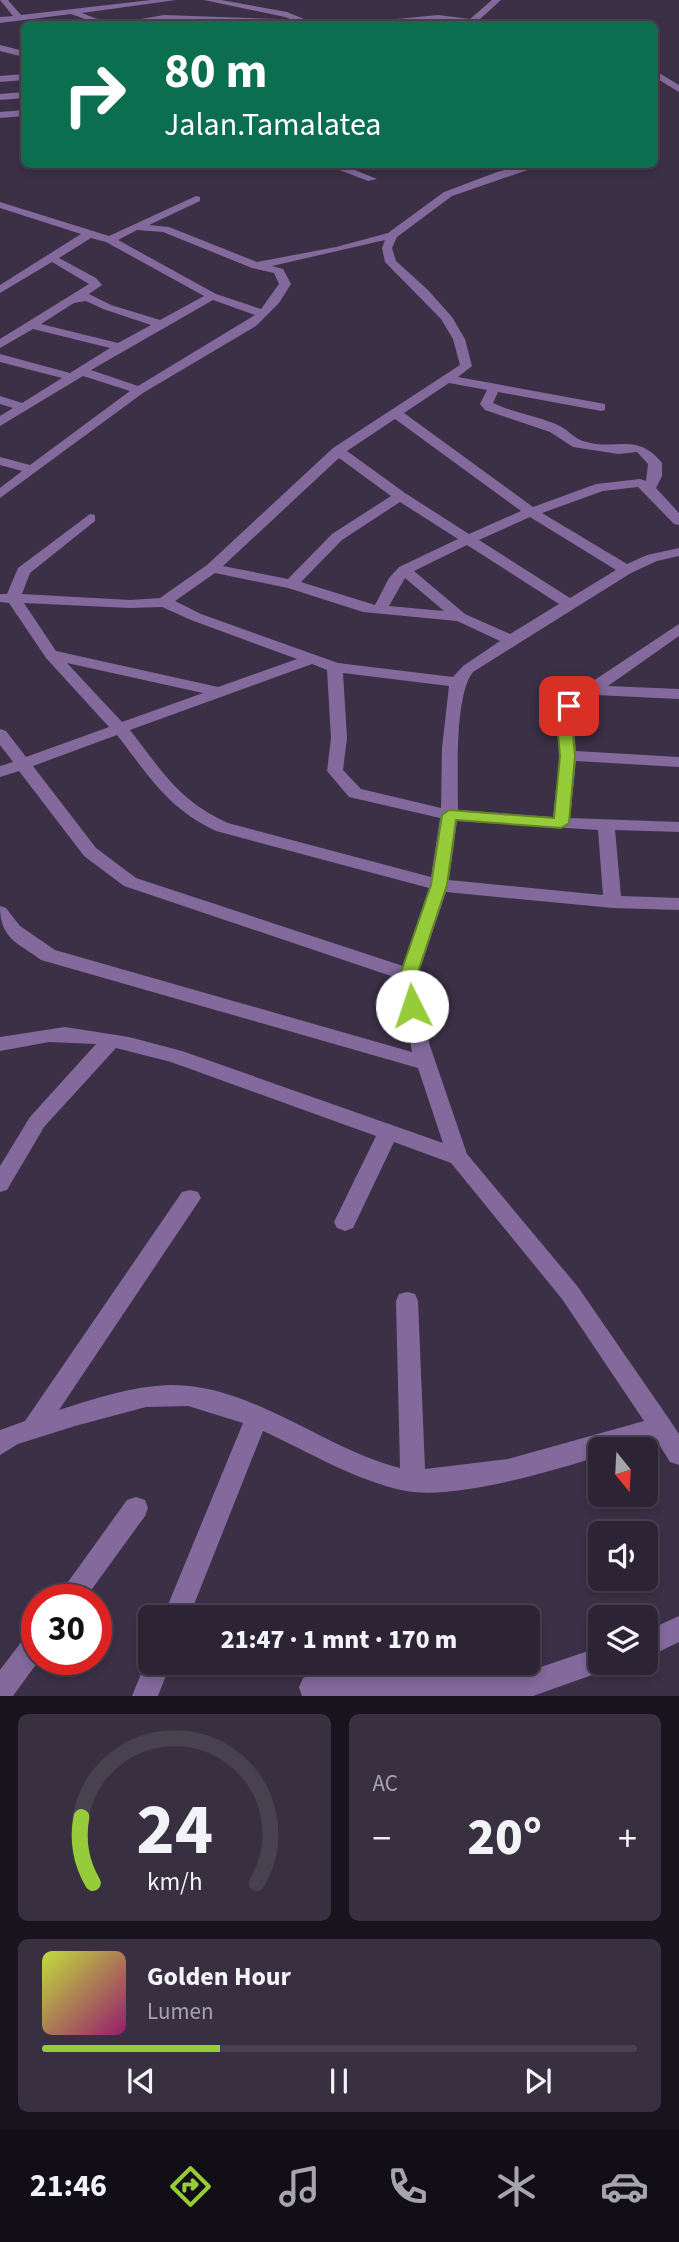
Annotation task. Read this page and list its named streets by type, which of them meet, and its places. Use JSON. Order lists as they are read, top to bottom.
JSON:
{
  "north": "bottom",
  "page": {
    "turn": ["80 m", "Jalan.Tamalatea"],
    "limit": "30",
    "trip": "21:47 · 1 mnt · 170 m",
    "tile": "AC",
    "heat": ["−", "20°", "+"],
    "song": ["Golden Hour", "Lumen"],
    "tabs": "21:46",
    "gauge": ["24", "km/h"]
  }
}
